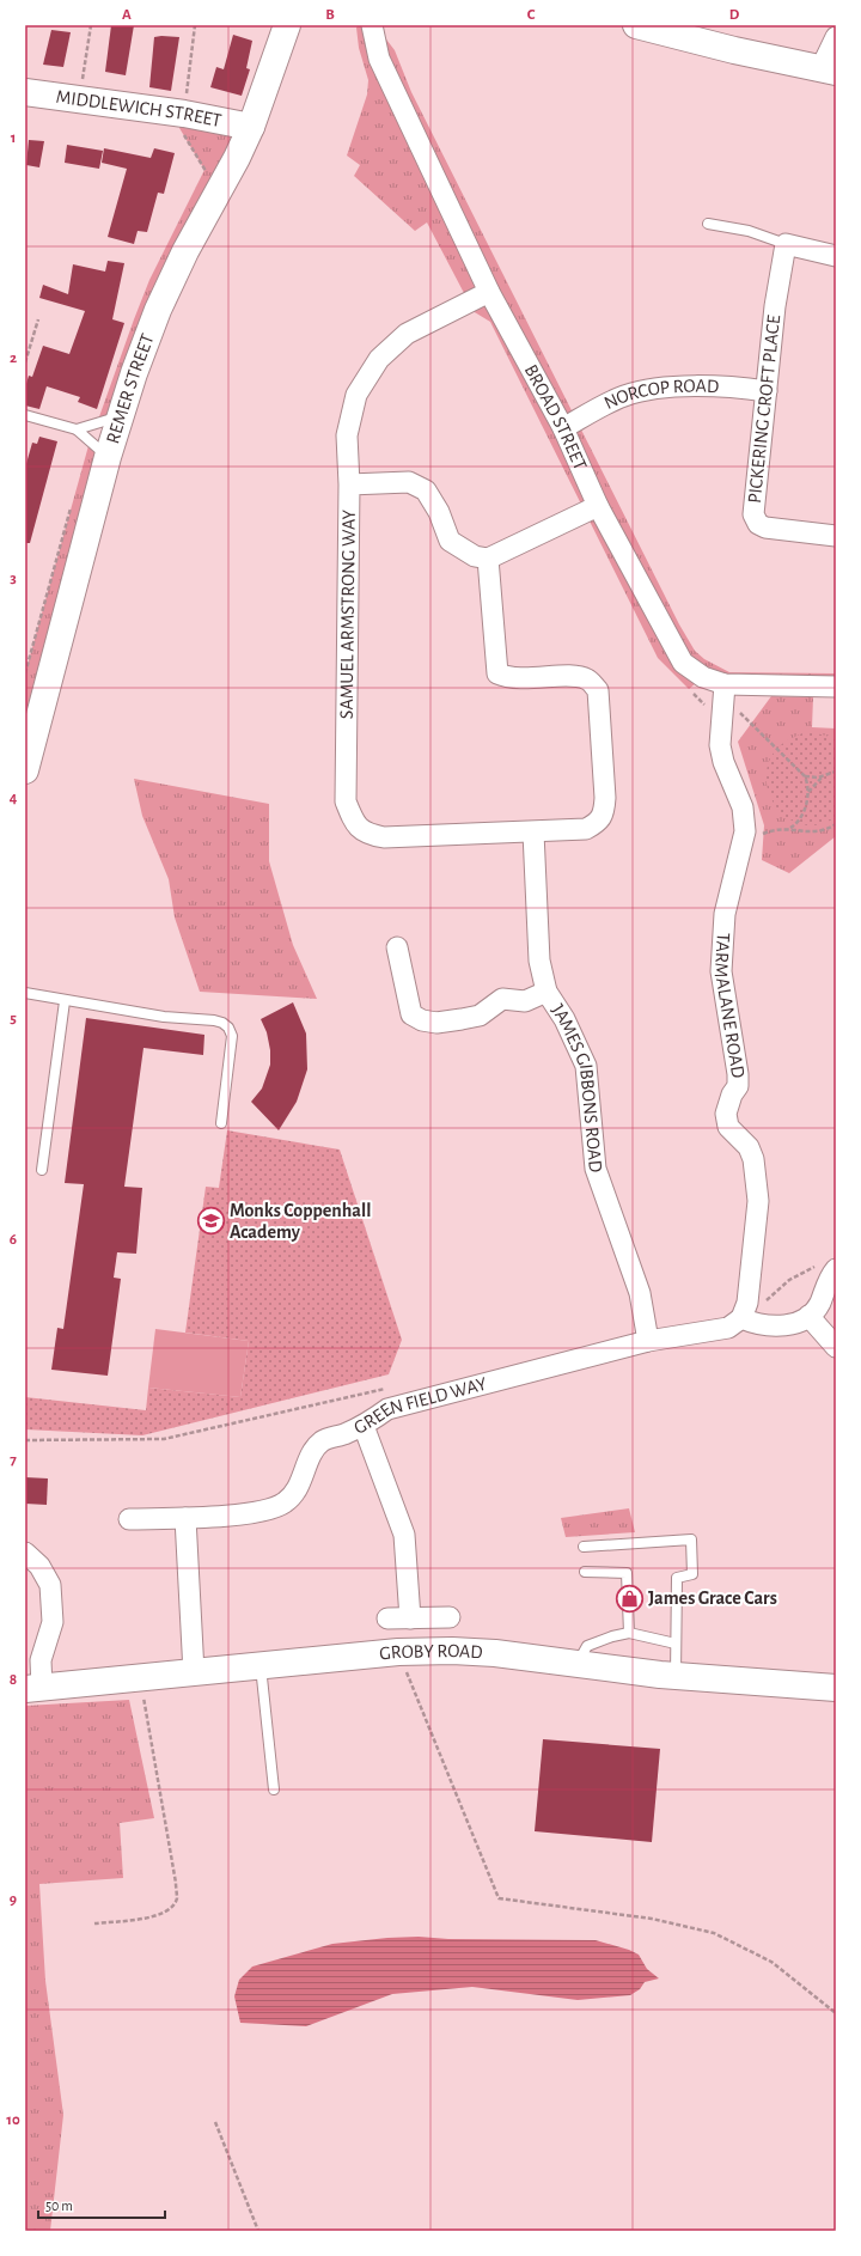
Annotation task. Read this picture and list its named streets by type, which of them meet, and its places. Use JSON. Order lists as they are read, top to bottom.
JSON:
{
  "streets": {
    "street": [
      "MIDDLEWICH STREET",
      "REMER STREET",
      "NORCOP ROAD",
      "PICKERING CROFT PLACE",
      "BROAD STREET",
      "SAMUEL ARMSTRONG WAY",
      "TARMALANE ROAD",
      "JAMES GIBBONS ROAD",
      "GREEN FIELD WAY",
      "GROBY ROAD"
    ]
  },
  "crossings": [
    ["MIDDLEWICH STREET", "REMER STREET"],
    ["NORCOP ROAD", "PICKERING CROFT PLACE"],
    ["NORCOP ROAD", "BROAD STREET"],
    ["BROAD STREET", "SAMUEL ARMSTRONG WAY"],
    ["BROAD STREET", "TARMALANE ROAD"],
    ["SAMUEL ARMSTRONG WAY", "JAMES GIBBONS ROAD"],
    ["TARMALANE ROAD", "GREEN FIELD WAY"],
    ["JAMES GIBBONS ROAD", "GREEN FIELD WAY"]
  ],
  "places": {
    "school or university": ["Monks Coppenhall Academy"],
    "shop": ["James Grace Cars"]
  },
  "scale_bar": "50 m",
  "grid": {
    "columns": [
      "A",
      "B",
      "C",
      "D"
    ],
    "rows": [
      "1",
      "2",
      "3",
      "4",
      "5",
      "6",
      "7",
      "8",
      "9",
      "10"
    ]
  }
}
